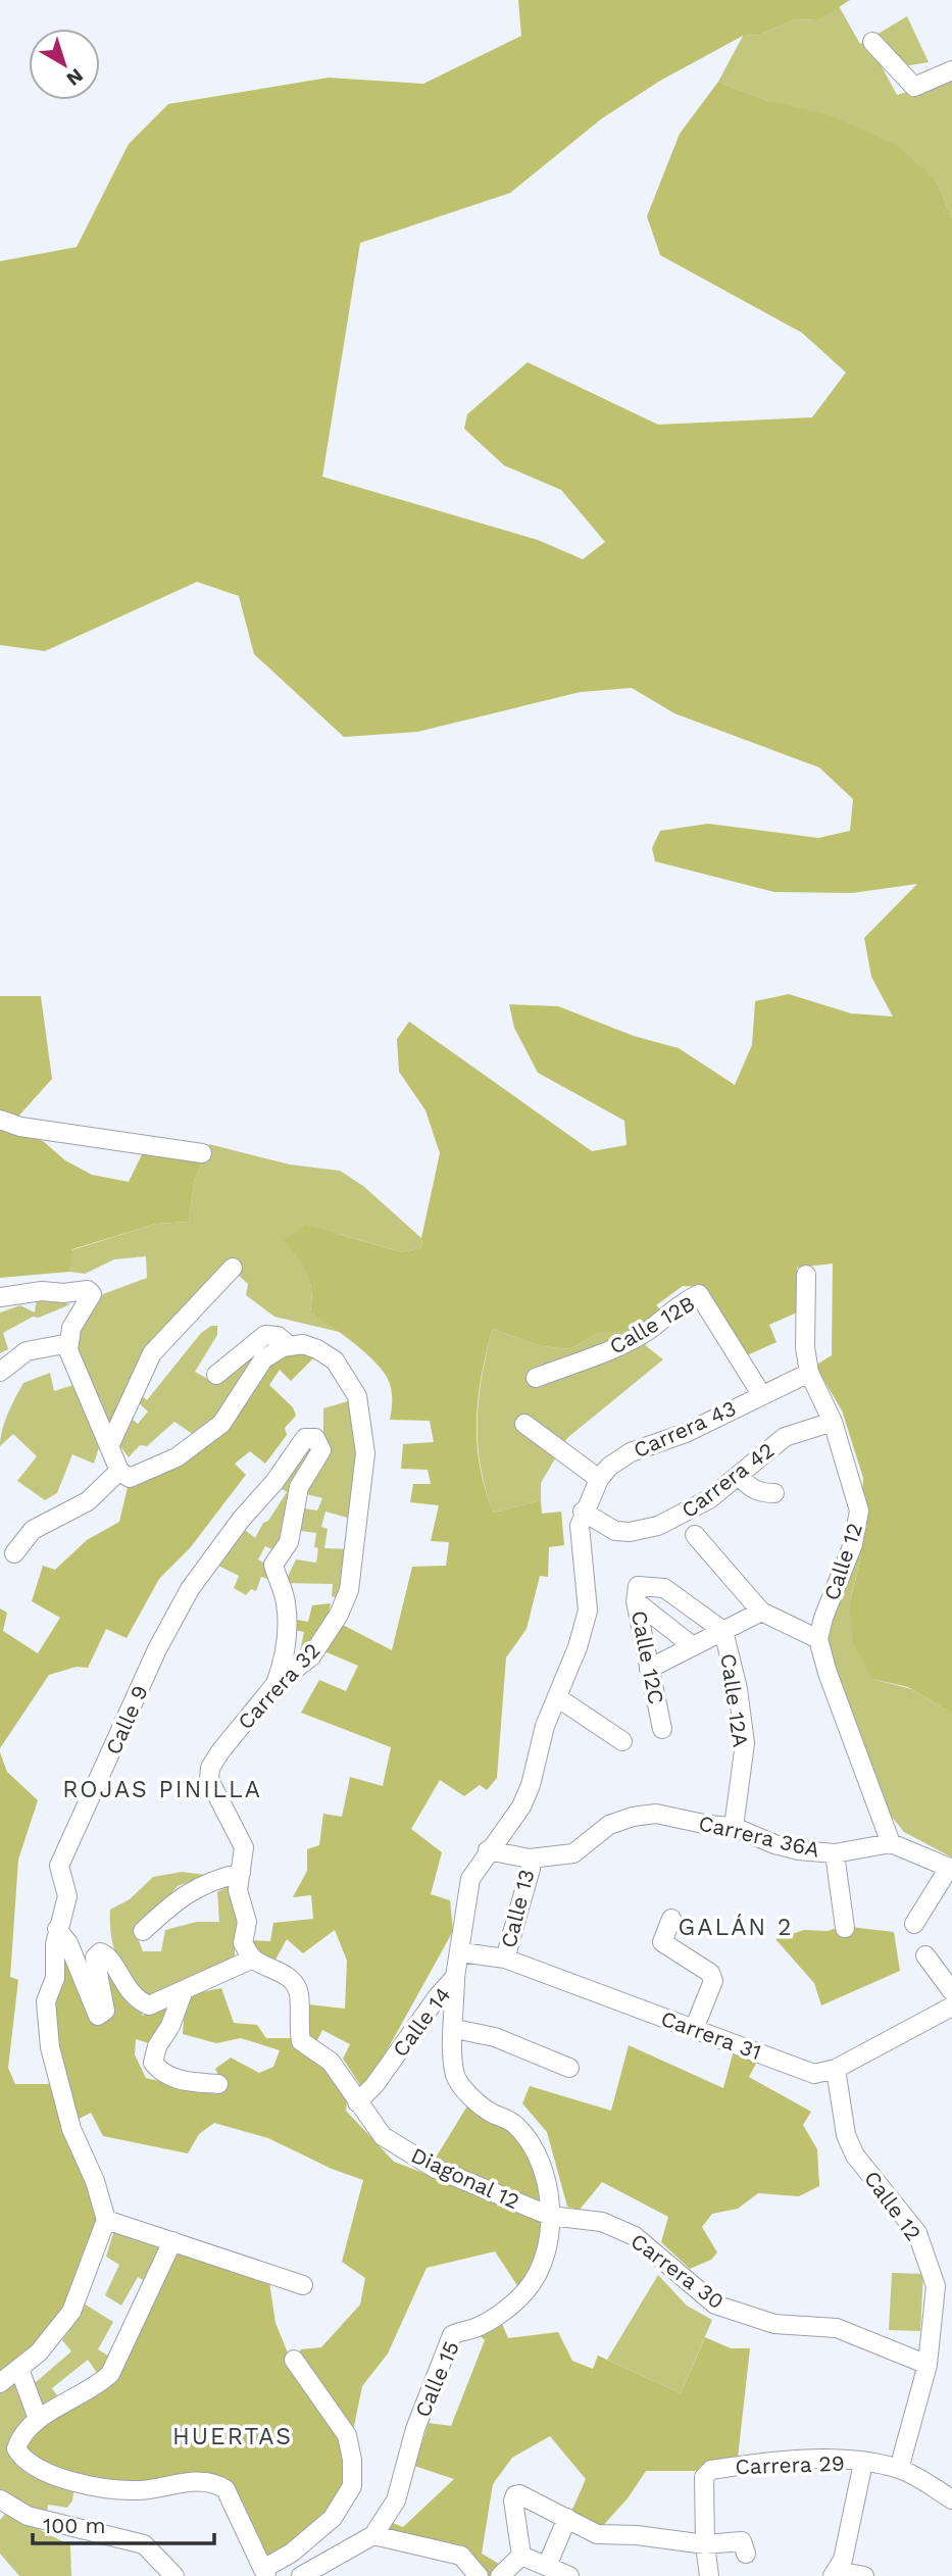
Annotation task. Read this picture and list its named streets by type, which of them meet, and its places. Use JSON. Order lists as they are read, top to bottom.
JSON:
{
  "streets": {
    "street": [
      "Calle 12B",
      "Carrera 43",
      "Carrera 42",
      "Calle 12",
      "Calle 12C",
      "Carrera 32",
      "Calle 12A",
      "Calle 9",
      "Carrera 36A",
      "Calle 13",
      "Calle 14",
      "Carrera 31",
      "Diagonal 12",
      "Carrera 30",
      "Calle 15",
      "Carrera 29"
    ]
  },
  "crossings": [
    ["Calle 12B", "Carrera 43"],
    ["Carrera 43", "Carrera 42"],
    ["Carrera 43", "Calle 12"],
    ["Carrera 42", "Calle 12"],
    ["Calle 12", "Carrera 31"],
    ["Calle 12", "Carrera 30"],
    ["Calle 12", "Carrera 29"],
    ["Calle 12C", "Calle 12A"],
    ["Carrera 32", "Calle 9"],
    ["Calle 12A", "Carrera 36A"],
    ["Carrera 36A", "Calle 13"],
    ["Carrera 36A", "Calle 14"],
    ["Calle 13", "Carrera 31"],
    ["Calle 14", "Carrera 31"],
    ["Calle 14", "Diagonal 12"],
    ["Diagonal 12", "Carrera 30"],
    ["Diagonal 12", "Calle 15"],
    ["Carrera 30", "Calle 15"]
  ],
  "districts": ["ROJAS PINILLA", "GALÁN 2", "HUERTAS"],
  "scale_bar": "100 m",
  "north": "bottom right"
}
